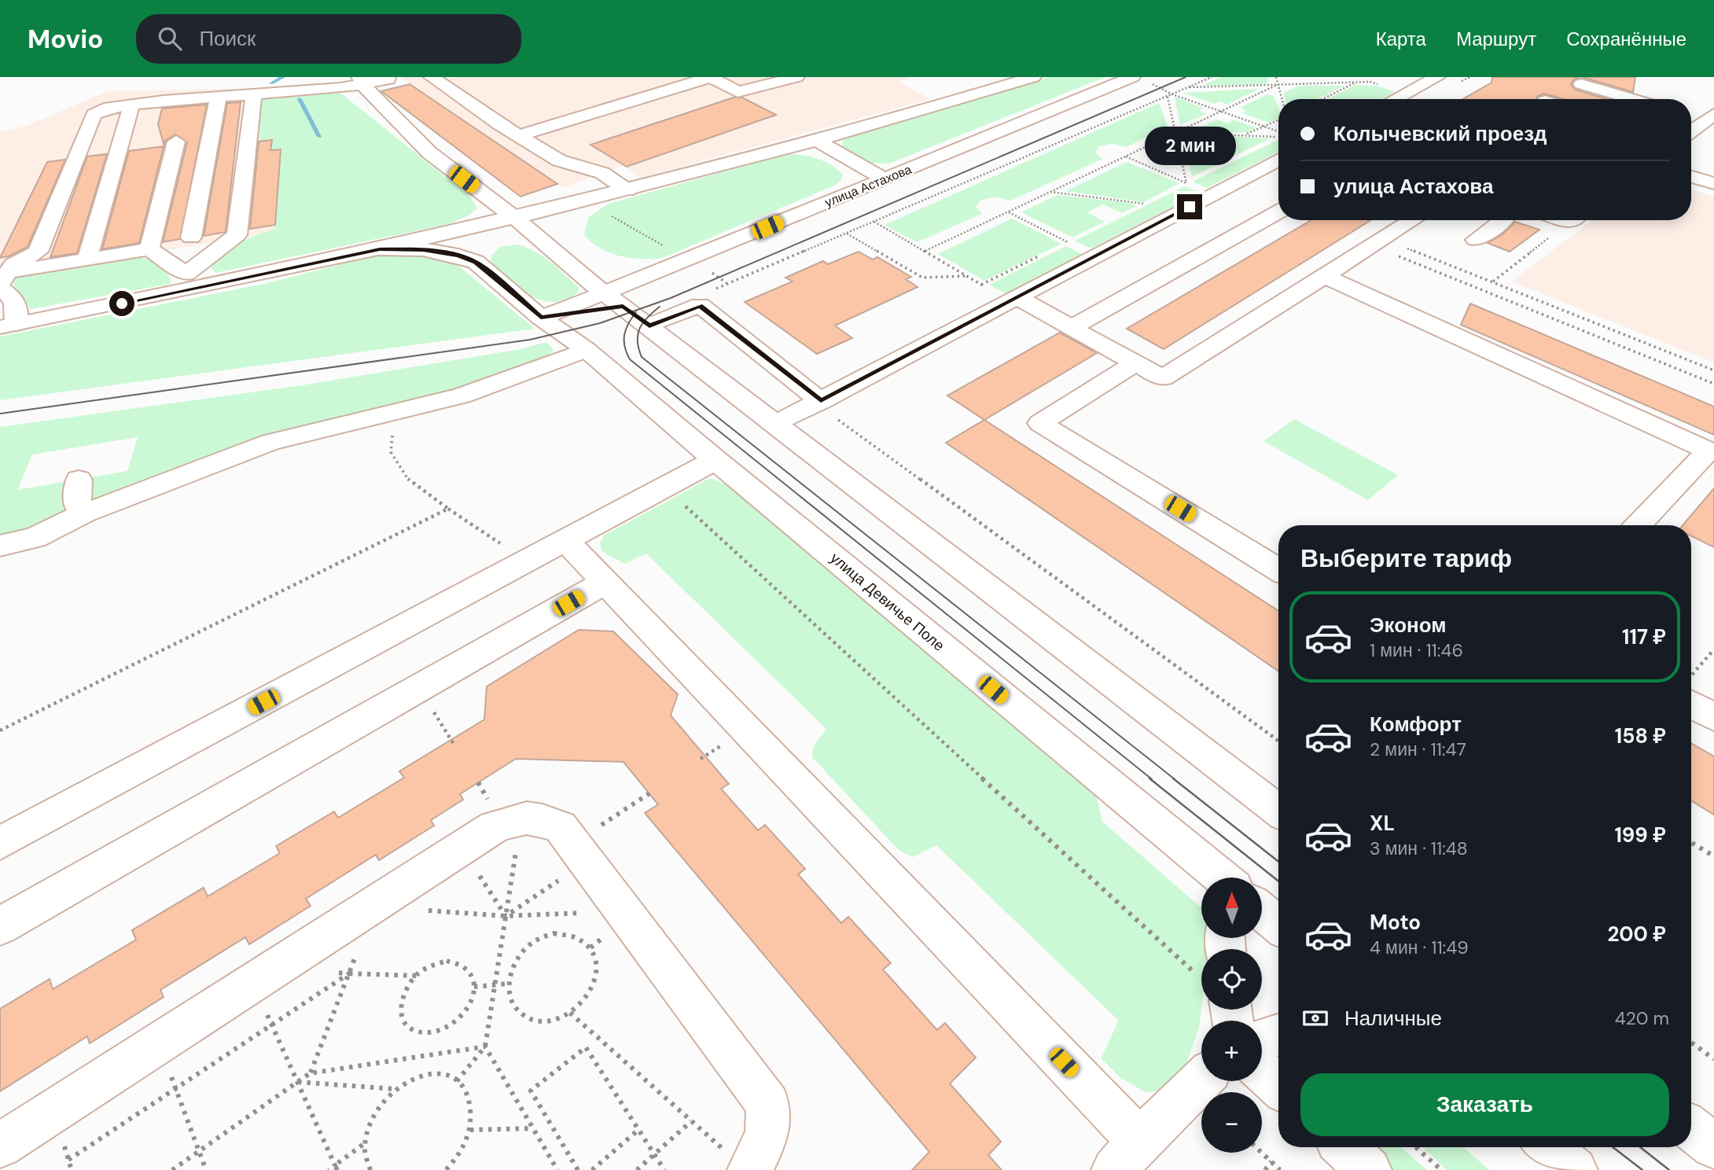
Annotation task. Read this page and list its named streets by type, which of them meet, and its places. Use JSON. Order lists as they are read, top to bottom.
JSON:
{
  "streets": {
    "main road": ["улица Астахова", "улица Девичье Поле"]
  },
  "crossings": [
    ["улица Астахова", "улица Девичье Поле"]
  ],
  "north": "top",
  "page": {
    "header": "Movio",
    "search": "Поиск",
    "nav": ["Карта", "Маршрут", "Сохранённые"],
    "banner": ["Колычевский проезд", "улица Астахова"],
    "bubble": "2 мин",
    "heading": "Выберите тариф",
    "list": [
      {
        "name": "Эконом",
        "note": "1 мин · 11:46",
        "value": "117 ₽"
      },
      {
        "name": "Комфорт",
        "note": "2 мин · 11:47",
        "value": "158 ₽"
      },
      {
        "name": "XL",
        "note": "3 мин · 11:48",
        "value": "199 ₽"
      },
      {
        "name": "Moto",
        "note": "4 мин · 11:49",
        "value": "200 ₽"
      }
    ],
    "map_buttons": ["+", "−"],
    "pay": ["Наличные", "420 m"],
    "buttons": "Заказать"
  }
}
